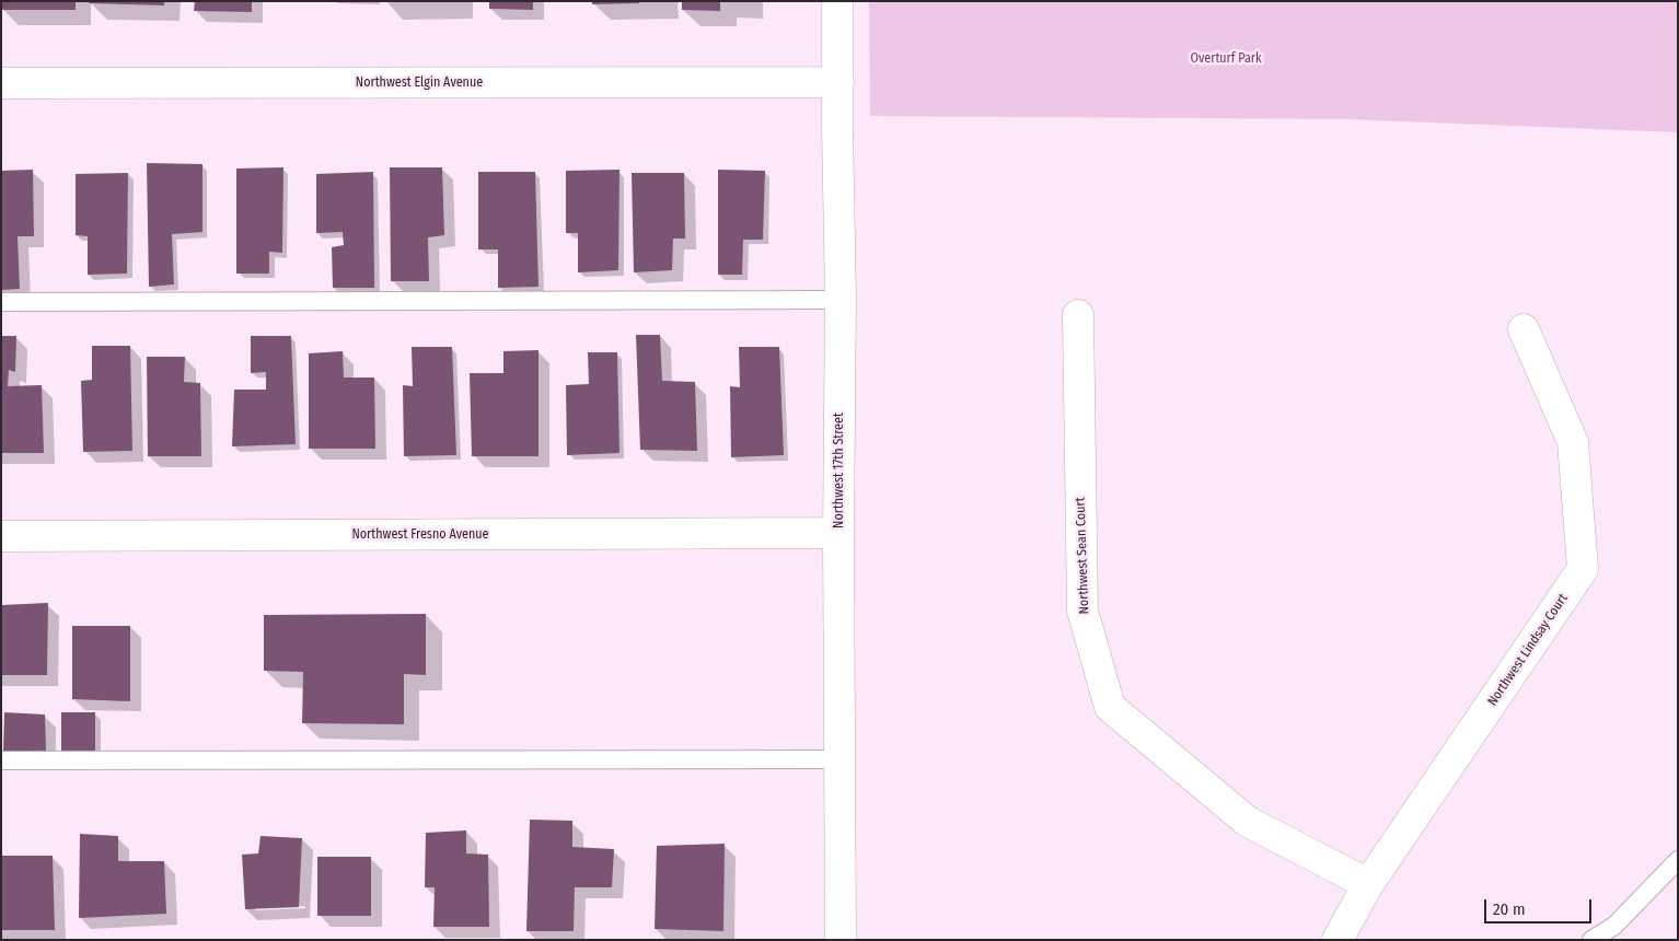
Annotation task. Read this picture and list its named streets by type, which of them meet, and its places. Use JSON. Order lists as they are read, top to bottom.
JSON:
{
  "streets": {
    "street": [
      "Northwest Elgin Avenue",
      "Northwest 17th Street",
      "Northwest Fresno Avenue",
      "Northwest Sean Court",
      "Northwest Lindsay Court"
    ]
  },
  "crossings": [
    ["Northwest Elgin Avenue", "Northwest 17th Street"],
    ["Northwest 17th Street", "Northwest Fresno Avenue"],
    ["Northwest Sean Court", "Northwest Lindsay Court"]
  ],
  "parks": ["Overturf Park"],
  "scale_bar": "20 m"
}
